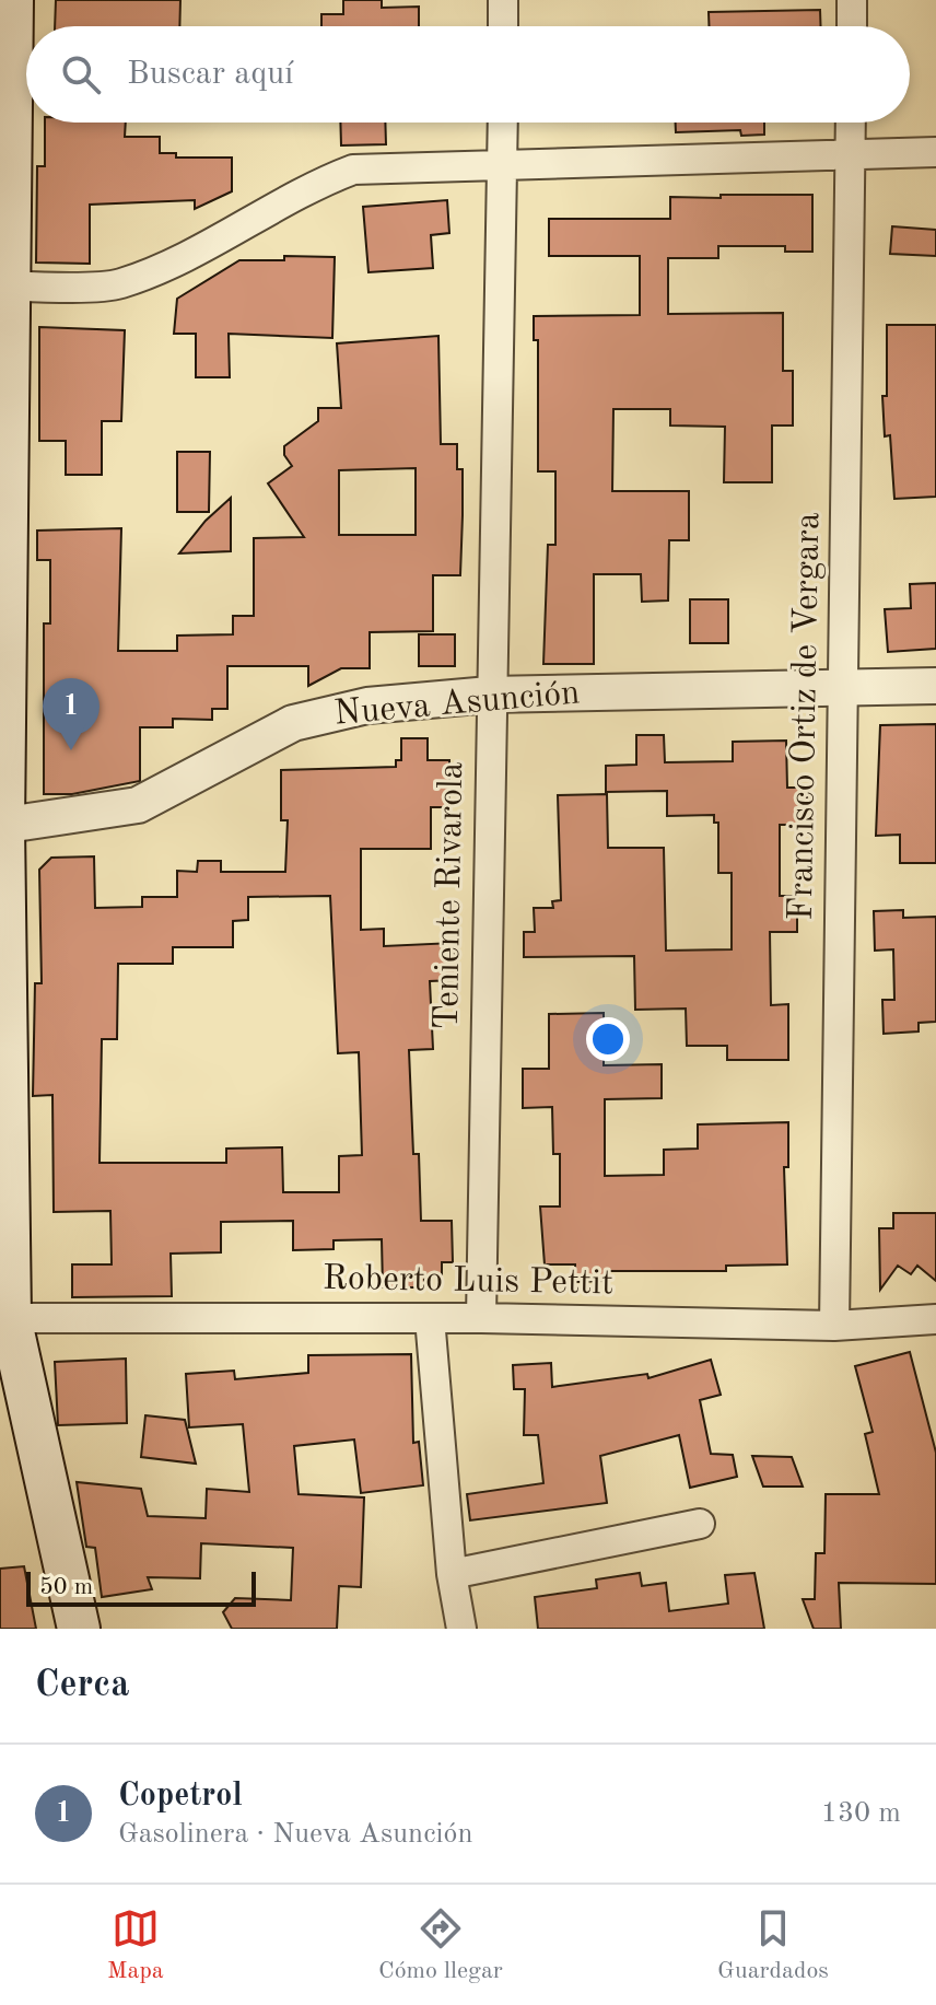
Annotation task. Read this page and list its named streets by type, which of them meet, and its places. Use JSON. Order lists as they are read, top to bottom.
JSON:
{
  "streets": {
    "street": [
      "Nueva Asunción",
      "Francisco Ortiz de Vergara",
      "Teniente Rivarola",
      "Roberto Luis Pettit"
    ]
  },
  "crossings": [
    ["Nueva Asunción", "Francisco Ortiz de Vergara"],
    ["Nueva Asunción", "Teniente Rivarola"],
    ["Francisco Ortiz de Vergara", "Roberto Luis Pettit"],
    ["Teniente Rivarola", "Roberto Luis Pettit"]
  ],
  "scale_bar": "50 m",
  "page": {
    "search": "Buscar aquí",
    "pins": "1",
    "scale": "50 m",
    "heading": "Cerca",
    "list": [
      {
        "mark": "1",
        "name": "Copetrol",
        "note": "Gasolinera · Nueva Asunción",
        "value": "130 m"
      }
    ],
    "nav": ["Mapa", "Cómo llegar", "Guardados"]
  }
}
